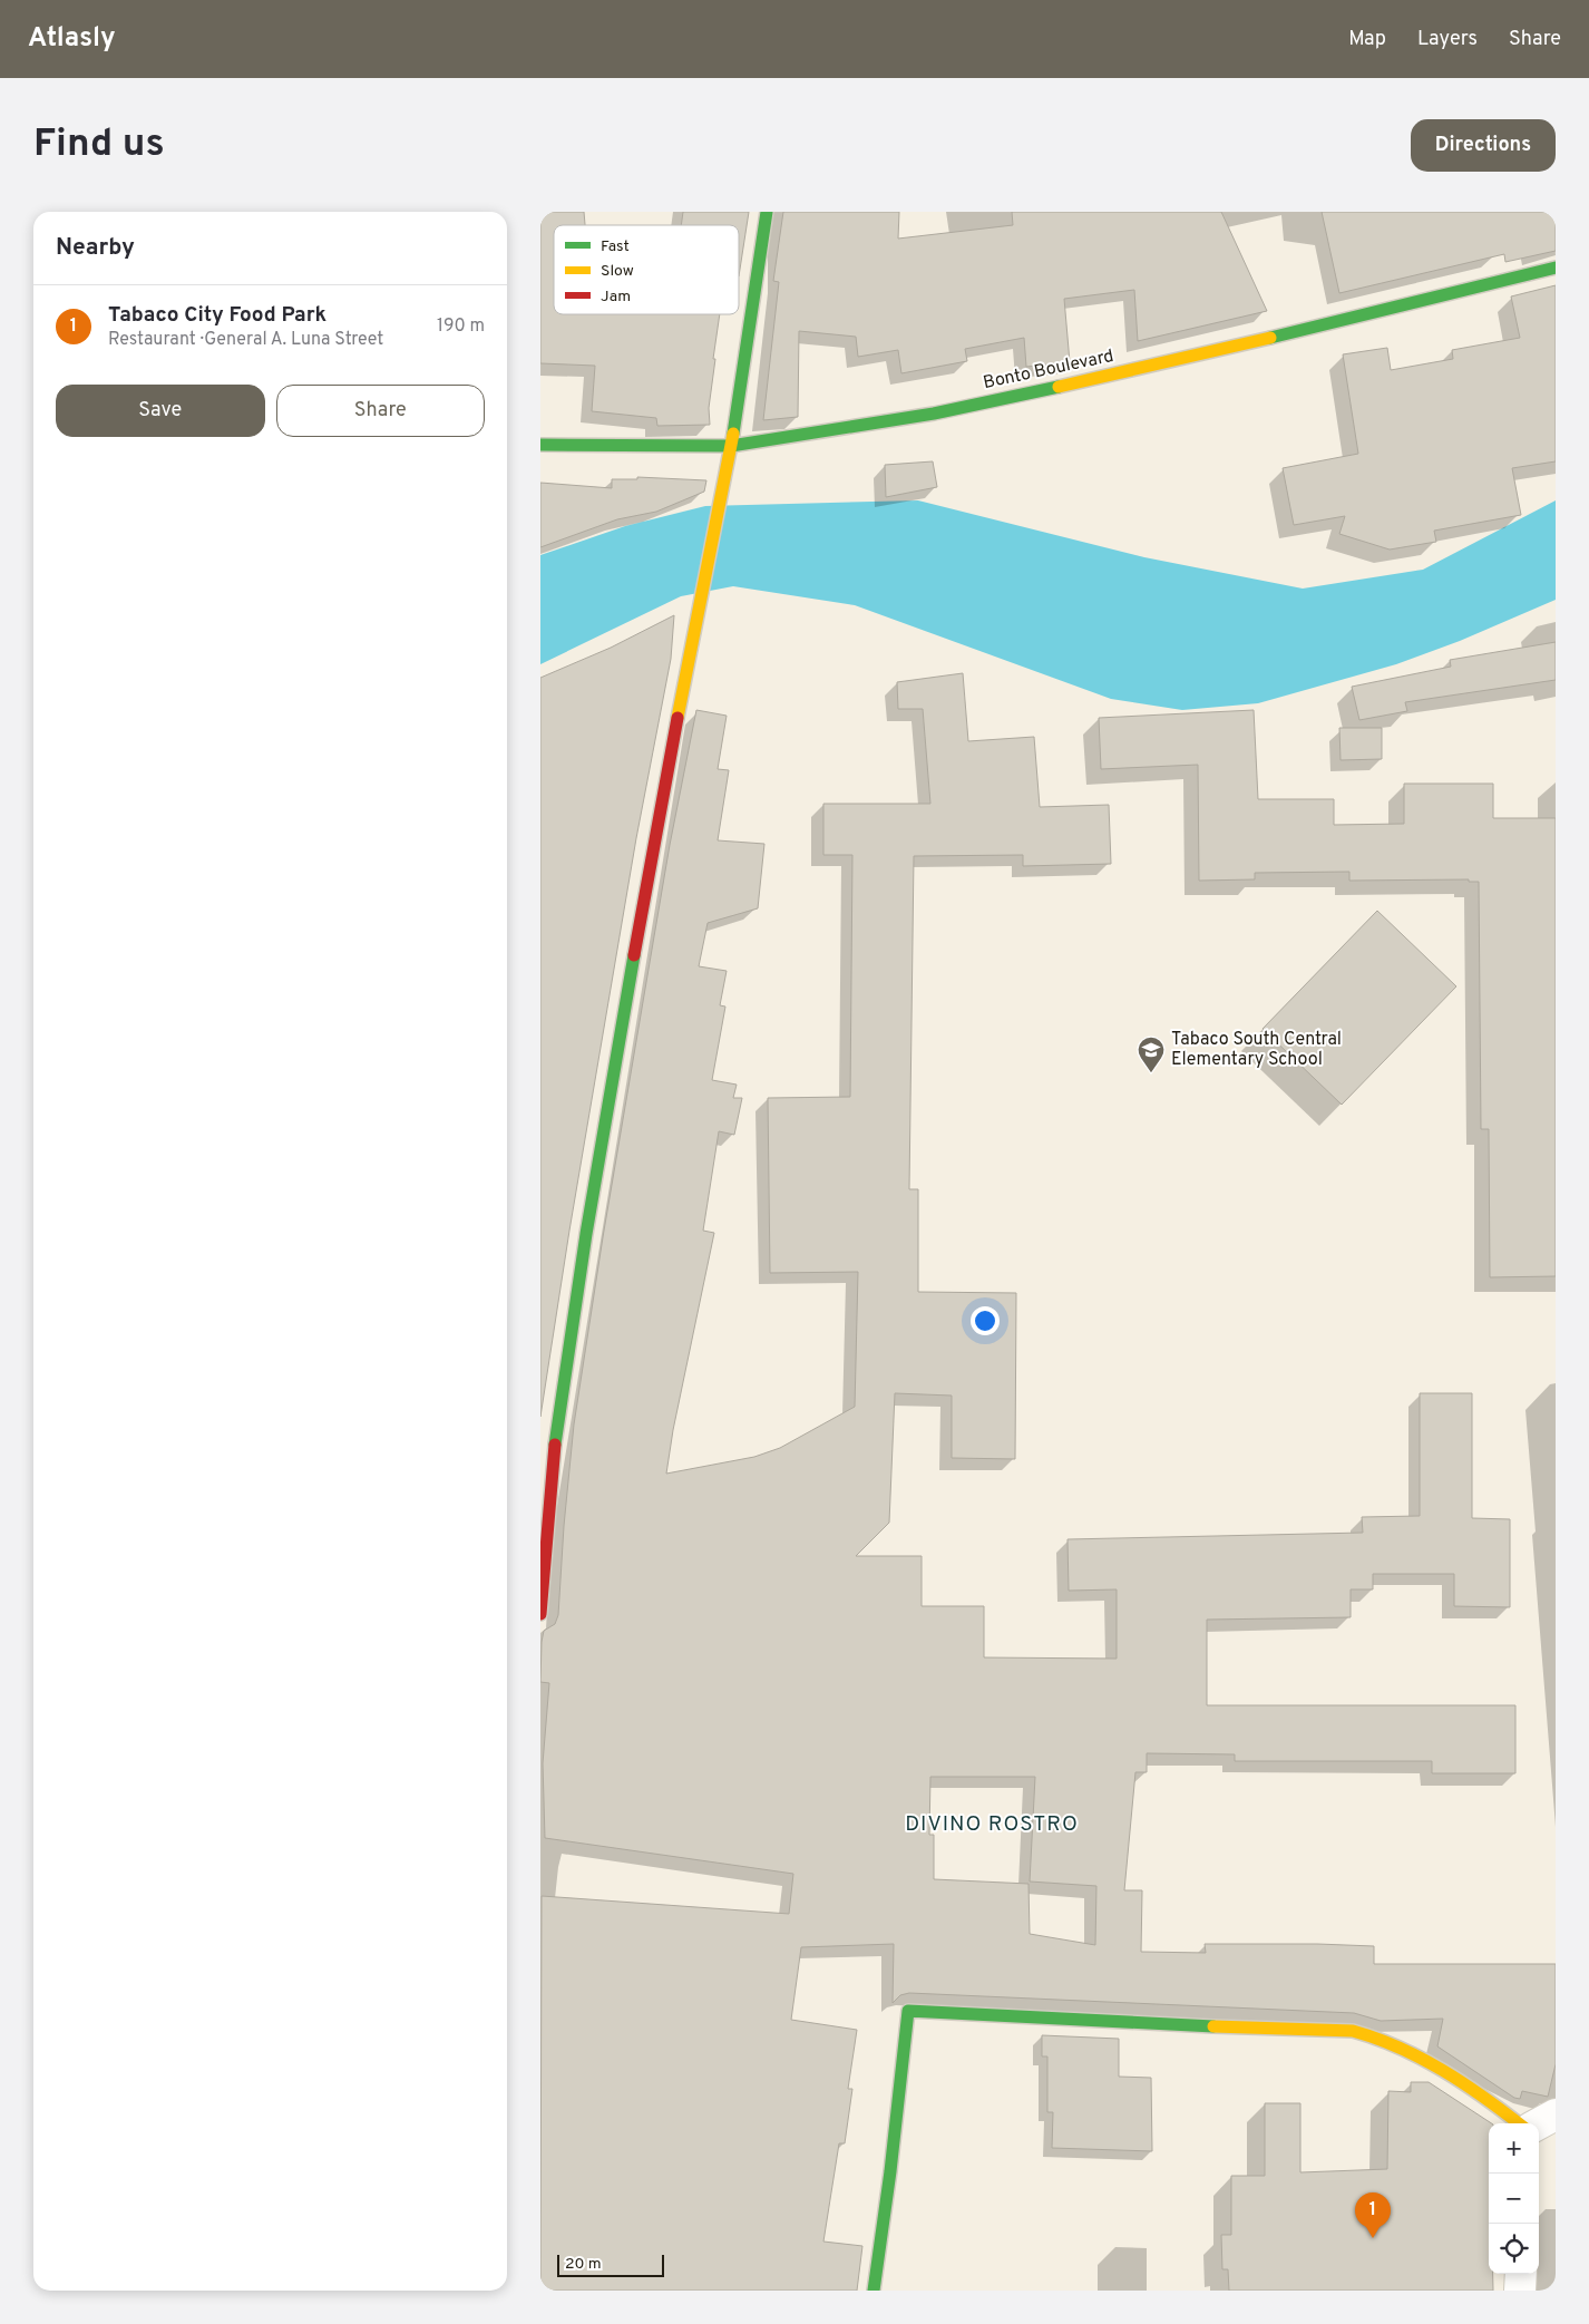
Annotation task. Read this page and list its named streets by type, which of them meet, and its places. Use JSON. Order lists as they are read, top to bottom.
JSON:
{
  "streets": {
    "street": ["Bonto Boulevard"]
  },
  "districts": ["DIVINO ROSTRO"],
  "places": {
    "school or university": ["Tabaco South Central Elementary School"]
  },
  "legend": ["Fast", "Slow", "Jam"],
  "scale_bar": "20 m",
  "page": {
    "header": "Atlasly",
    "nav": ["Map", "Layers", "Share"],
    "buttons": [
      "Directions",
      ["Save", "Share"]
    ],
    "title": "Find us",
    "heading": "Nearby",
    "list": [
      {
        "mark": "1",
        "name": "Tabaco City Food Park",
        "note": "Restaurant · General A. Luna Street",
        "value": "190 m"
      }
    ],
    "map_buttons": ["+", "−"],
    "pins": "1",
    "scale": "20 m"
  }
}
